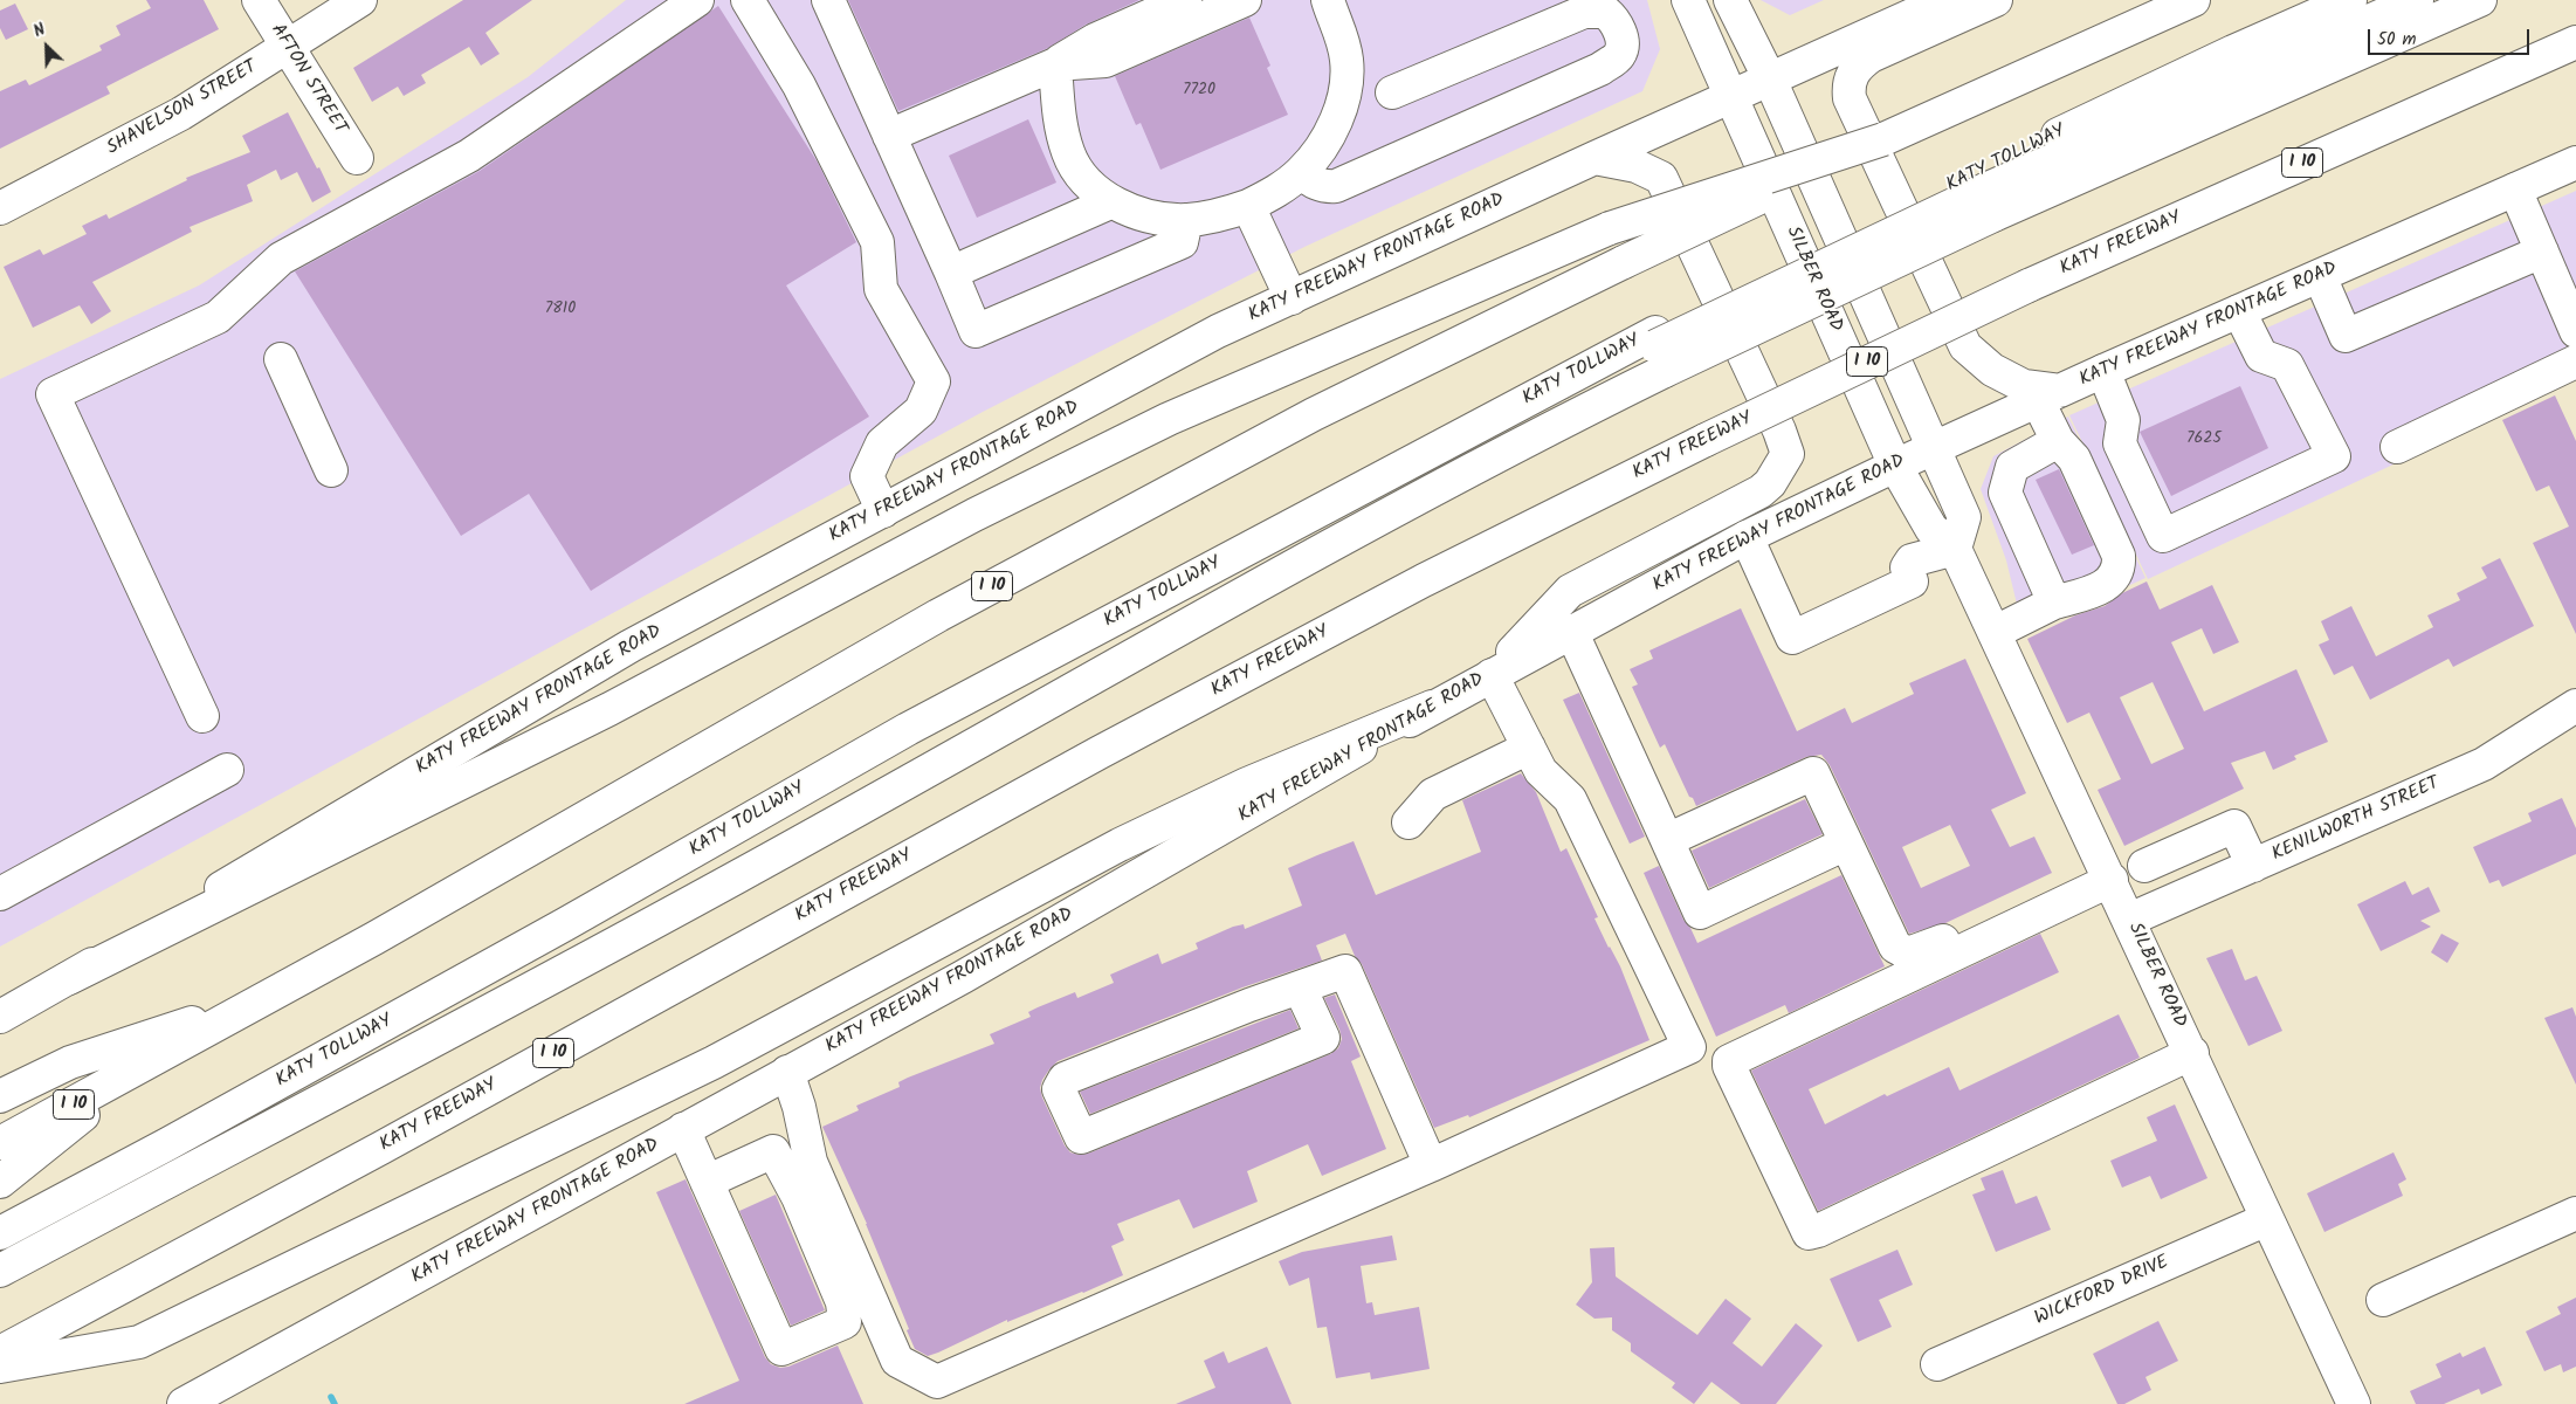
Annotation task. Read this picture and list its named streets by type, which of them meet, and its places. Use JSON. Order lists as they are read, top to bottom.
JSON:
{
  "streets": {
    "main road": [
      "AFTON STREET",
      "SHAVELSON STREET",
      "KATY TOLLWAY",
      "I 10",
      "KATY FREEWAY",
      "KATY FREEWAY FRONTAGE ROAD",
      "SILBER ROAD",
      "KENILWORTH STREET",
      "WICKFORD DRIVE"
    ]
  },
  "crossings": [
    ["AFTON STREET", "SHAVELSON STREET"],
    ["KATY FREEWAY FRONTAGE ROAD", "SILBER ROAD"],
    ["SILBER ROAD", "KENILWORTH STREET"],
    ["SILBER ROAD", "WICKFORD DRIVE"]
  ],
  "house_numbers": ["7720", "7810", "7625"],
  "scale_bar": "50 m",
  "north": "top left"
}
